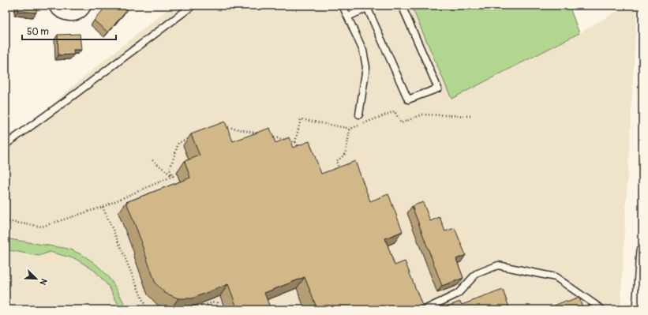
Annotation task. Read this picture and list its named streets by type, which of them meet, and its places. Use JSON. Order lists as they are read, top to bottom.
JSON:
{
  "scale_bar": "50 m",
  "north": "bottom right"
}
